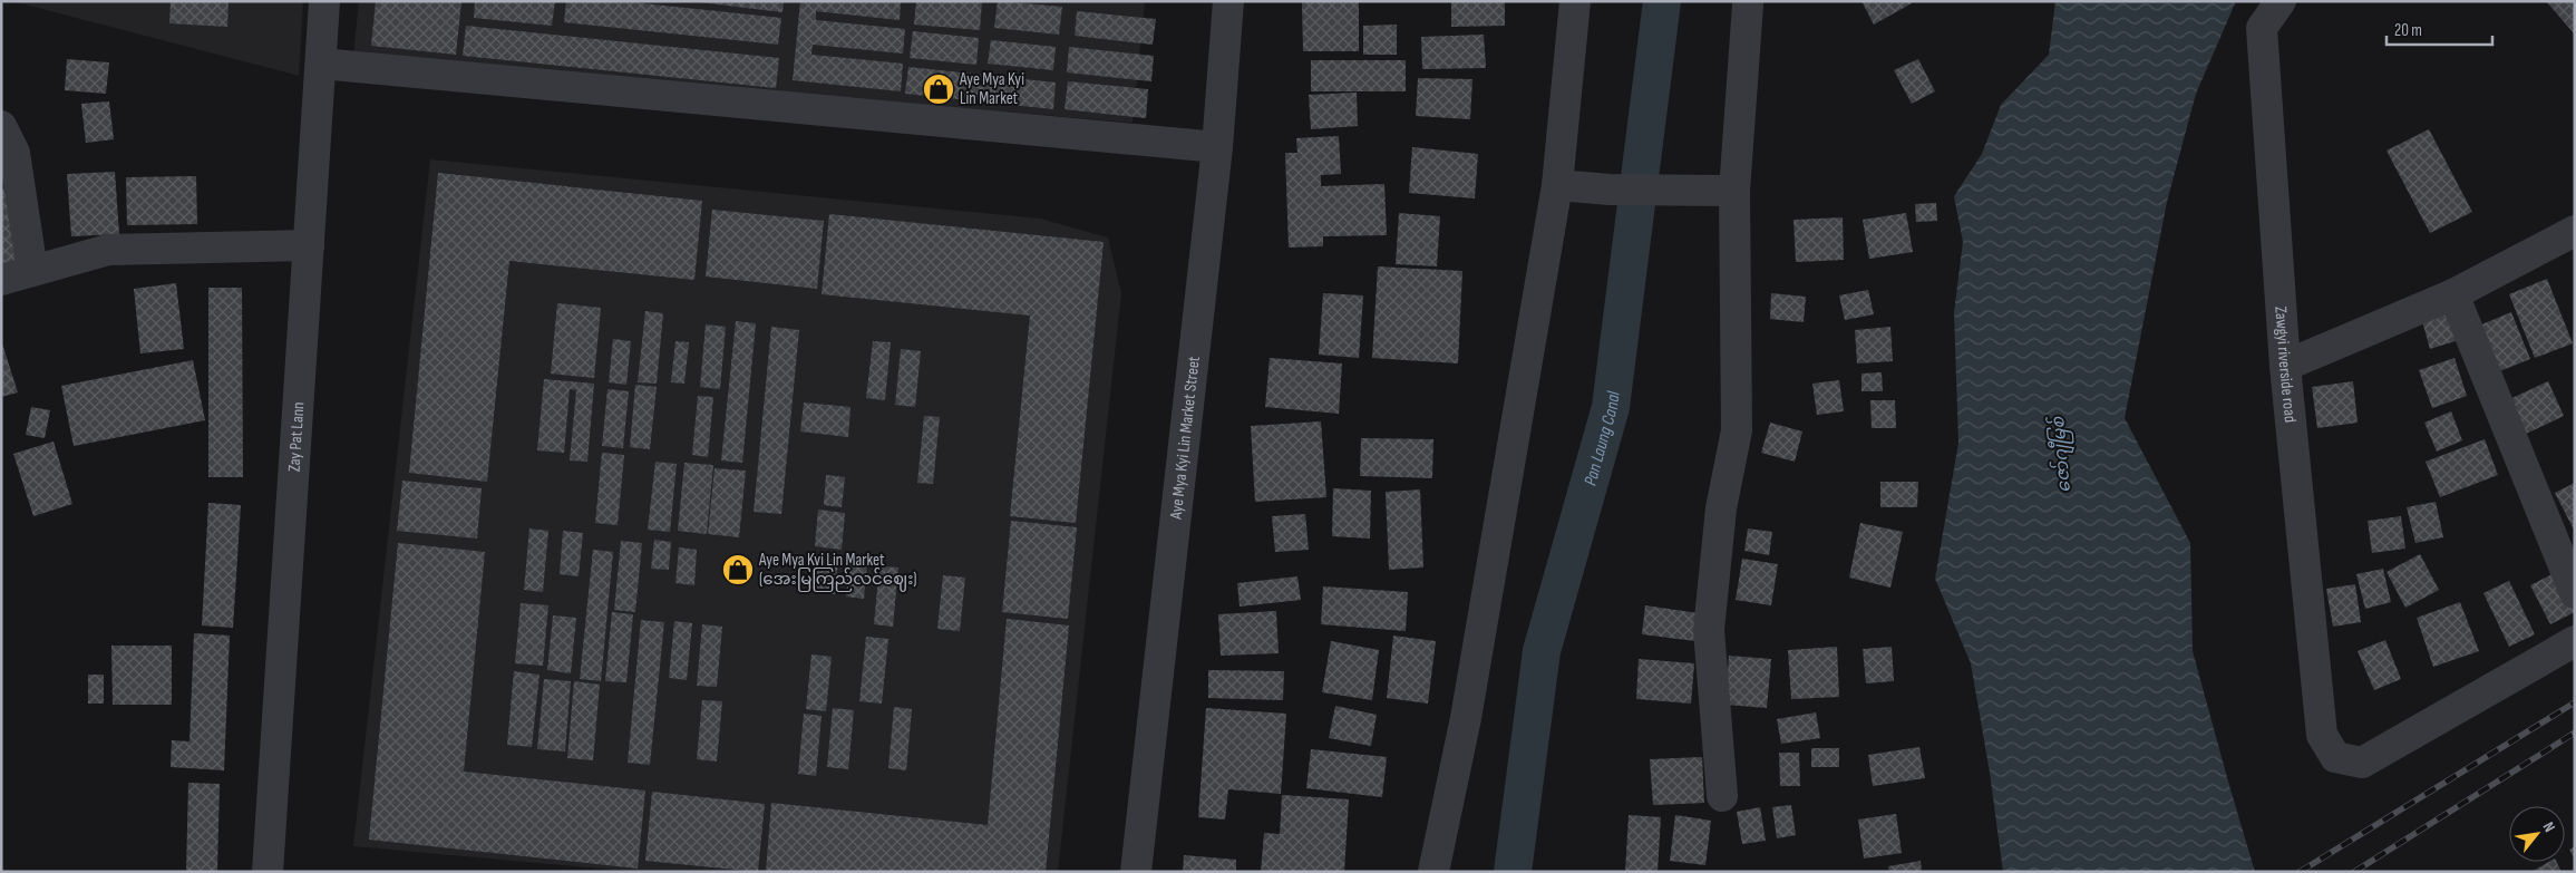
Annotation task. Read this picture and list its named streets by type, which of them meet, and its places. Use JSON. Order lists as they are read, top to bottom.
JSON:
{
  "streets": {
    "street": ["Zawgyi riverside road", "Zay Pat Lann", "Aye Mya Kyi Lin Market Street"]
  },
  "water": ["Pan Laung Canal", "ဇော်ဂျီမြစ်"],
  "places": {
    "shop": ["Aye Mya Kyi Lin Market", "Aye Mya Kyi Lin Market (အေးမြကြည်လင်ဈေး)"]
  },
  "scale_bar": "20 m",
  "north": "top right"
}
